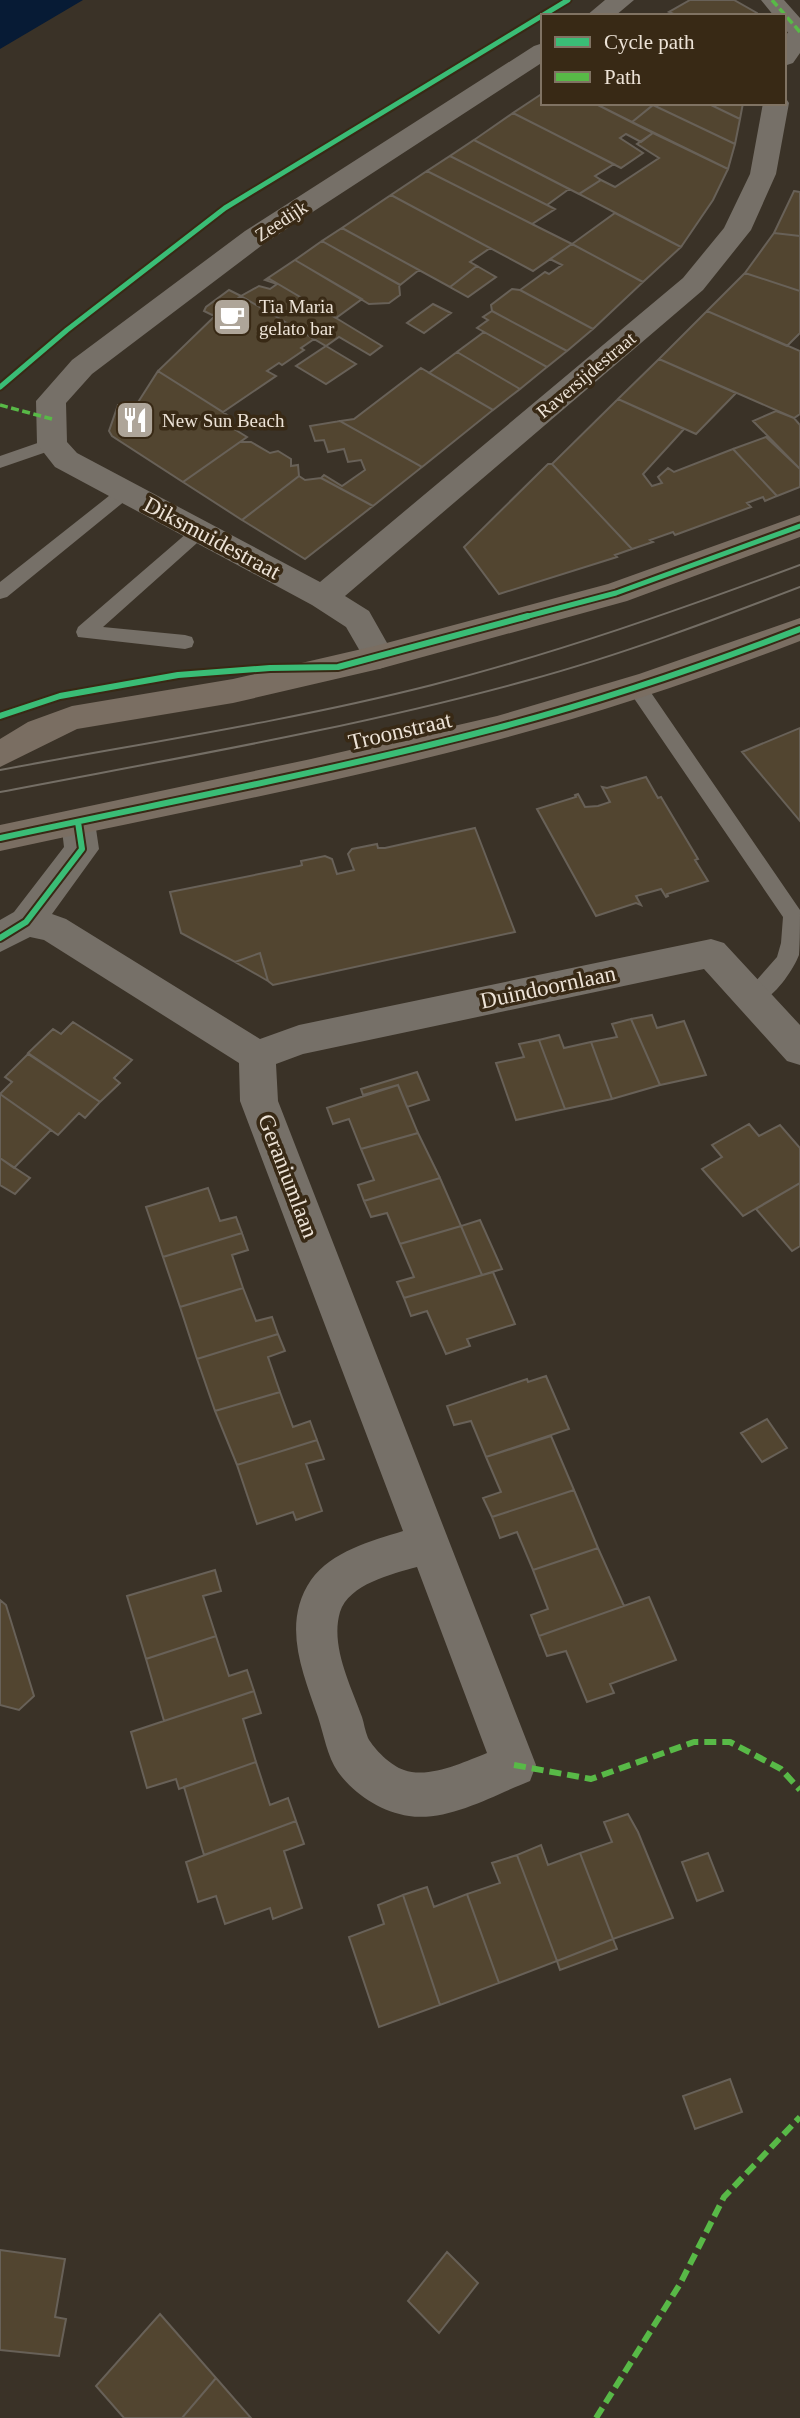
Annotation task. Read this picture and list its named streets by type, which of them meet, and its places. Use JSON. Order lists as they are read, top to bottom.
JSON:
{
  "streets": {
    "main road": ["Troonstraat"],
    "street": [
      "Zeedijk",
      "Raversijdestraat",
      "Diksmuidestraat",
      "Duindoornlaan",
      "Geraniumlaan"
    ]
  },
  "crossings": [
    ["Zeedijk", "Diksmuidestraat"],
    ["Raversijdestraat", "Diksmuidestraat"],
    ["Duindoornlaan", "Geraniumlaan"]
  ],
  "places": {
    "cafe": ["Tia Maria gelato bar"],
    "restaurant": ["New Sun Beach"]
  },
  "legend": ["Cycle path", "Path"]
}
